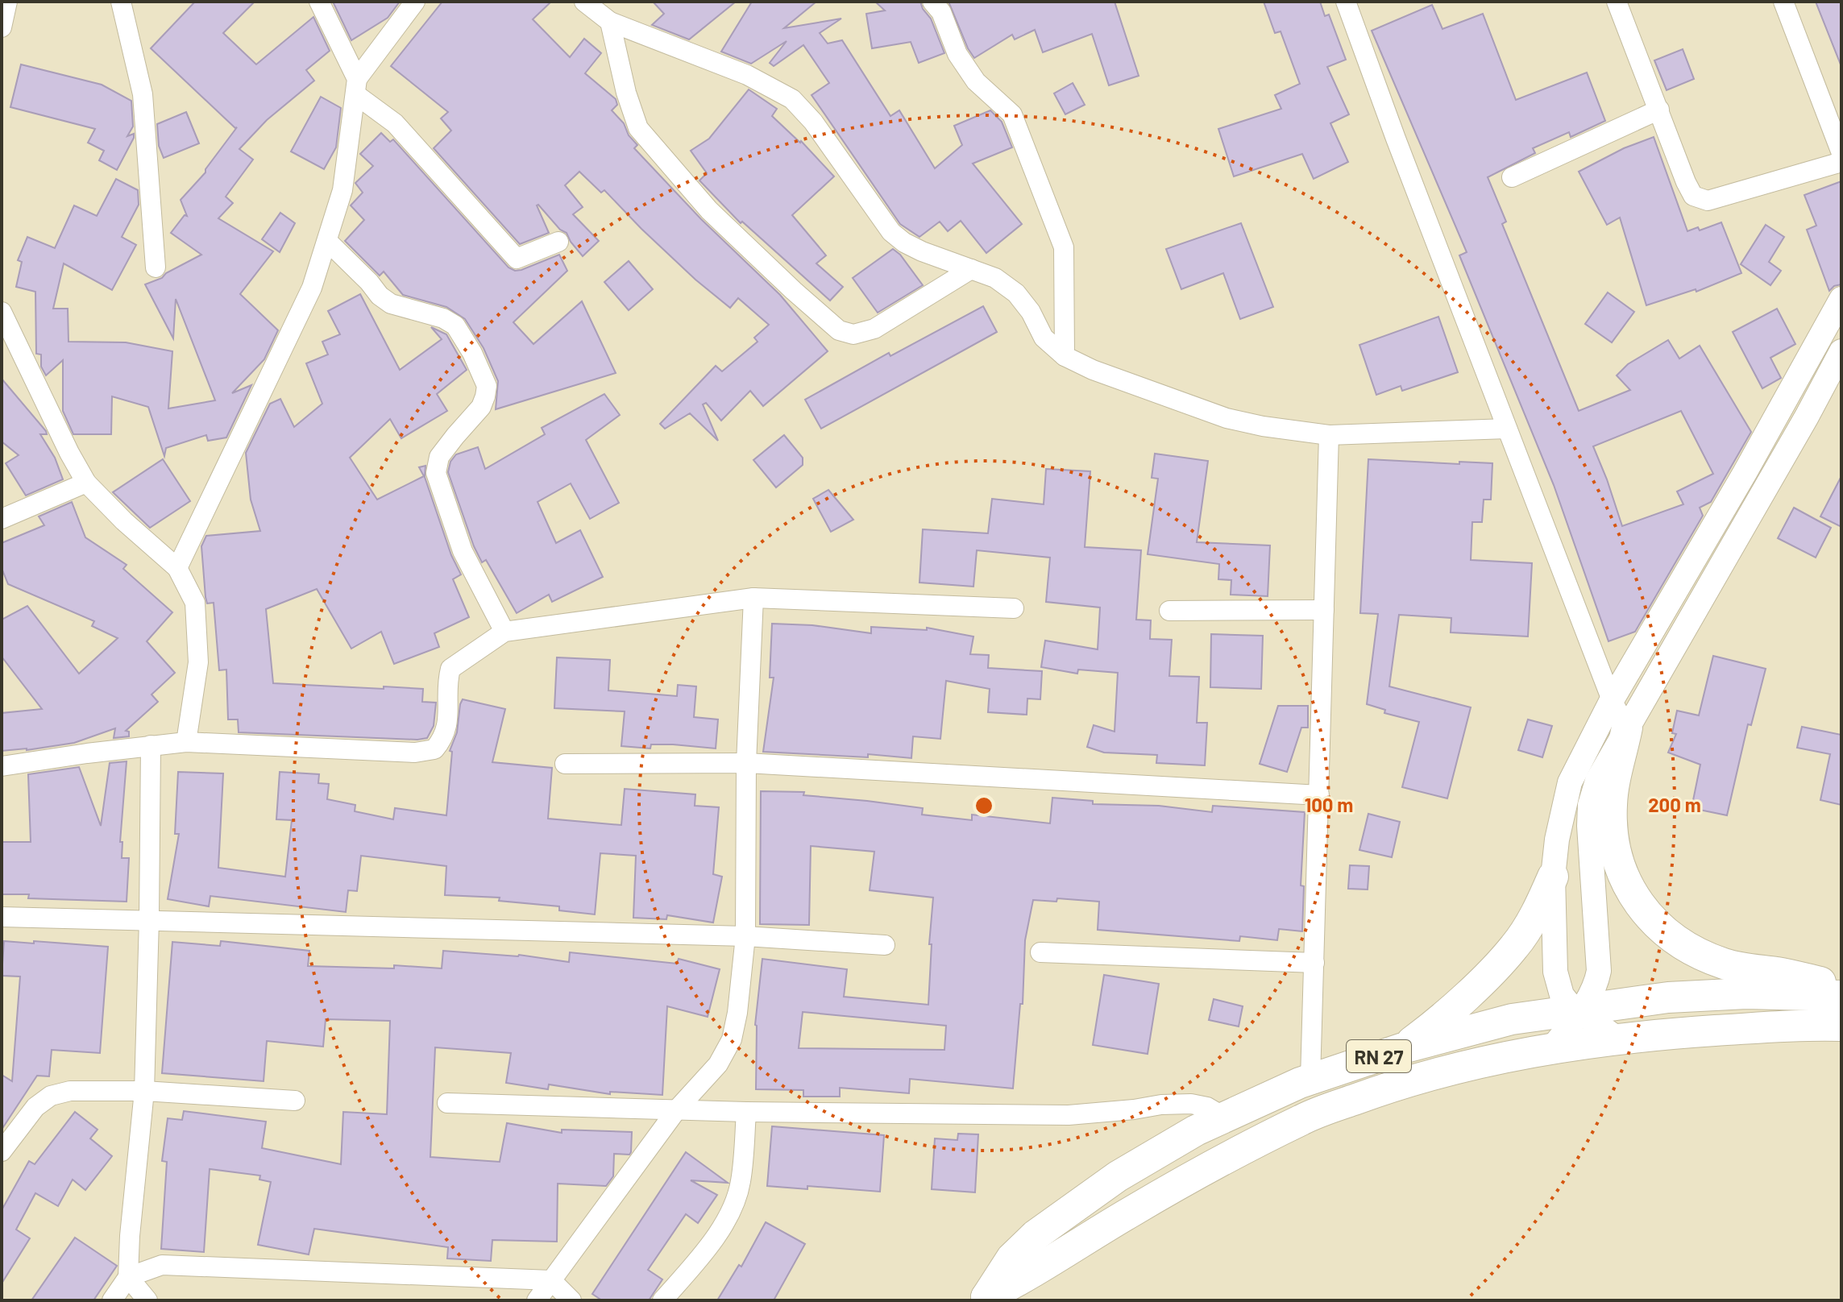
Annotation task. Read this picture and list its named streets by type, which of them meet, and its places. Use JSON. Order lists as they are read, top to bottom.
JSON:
{
  "streets": {
    "main road": ["RN 27"]
  },
  "rings": ["100 m", "200 m"]
}
